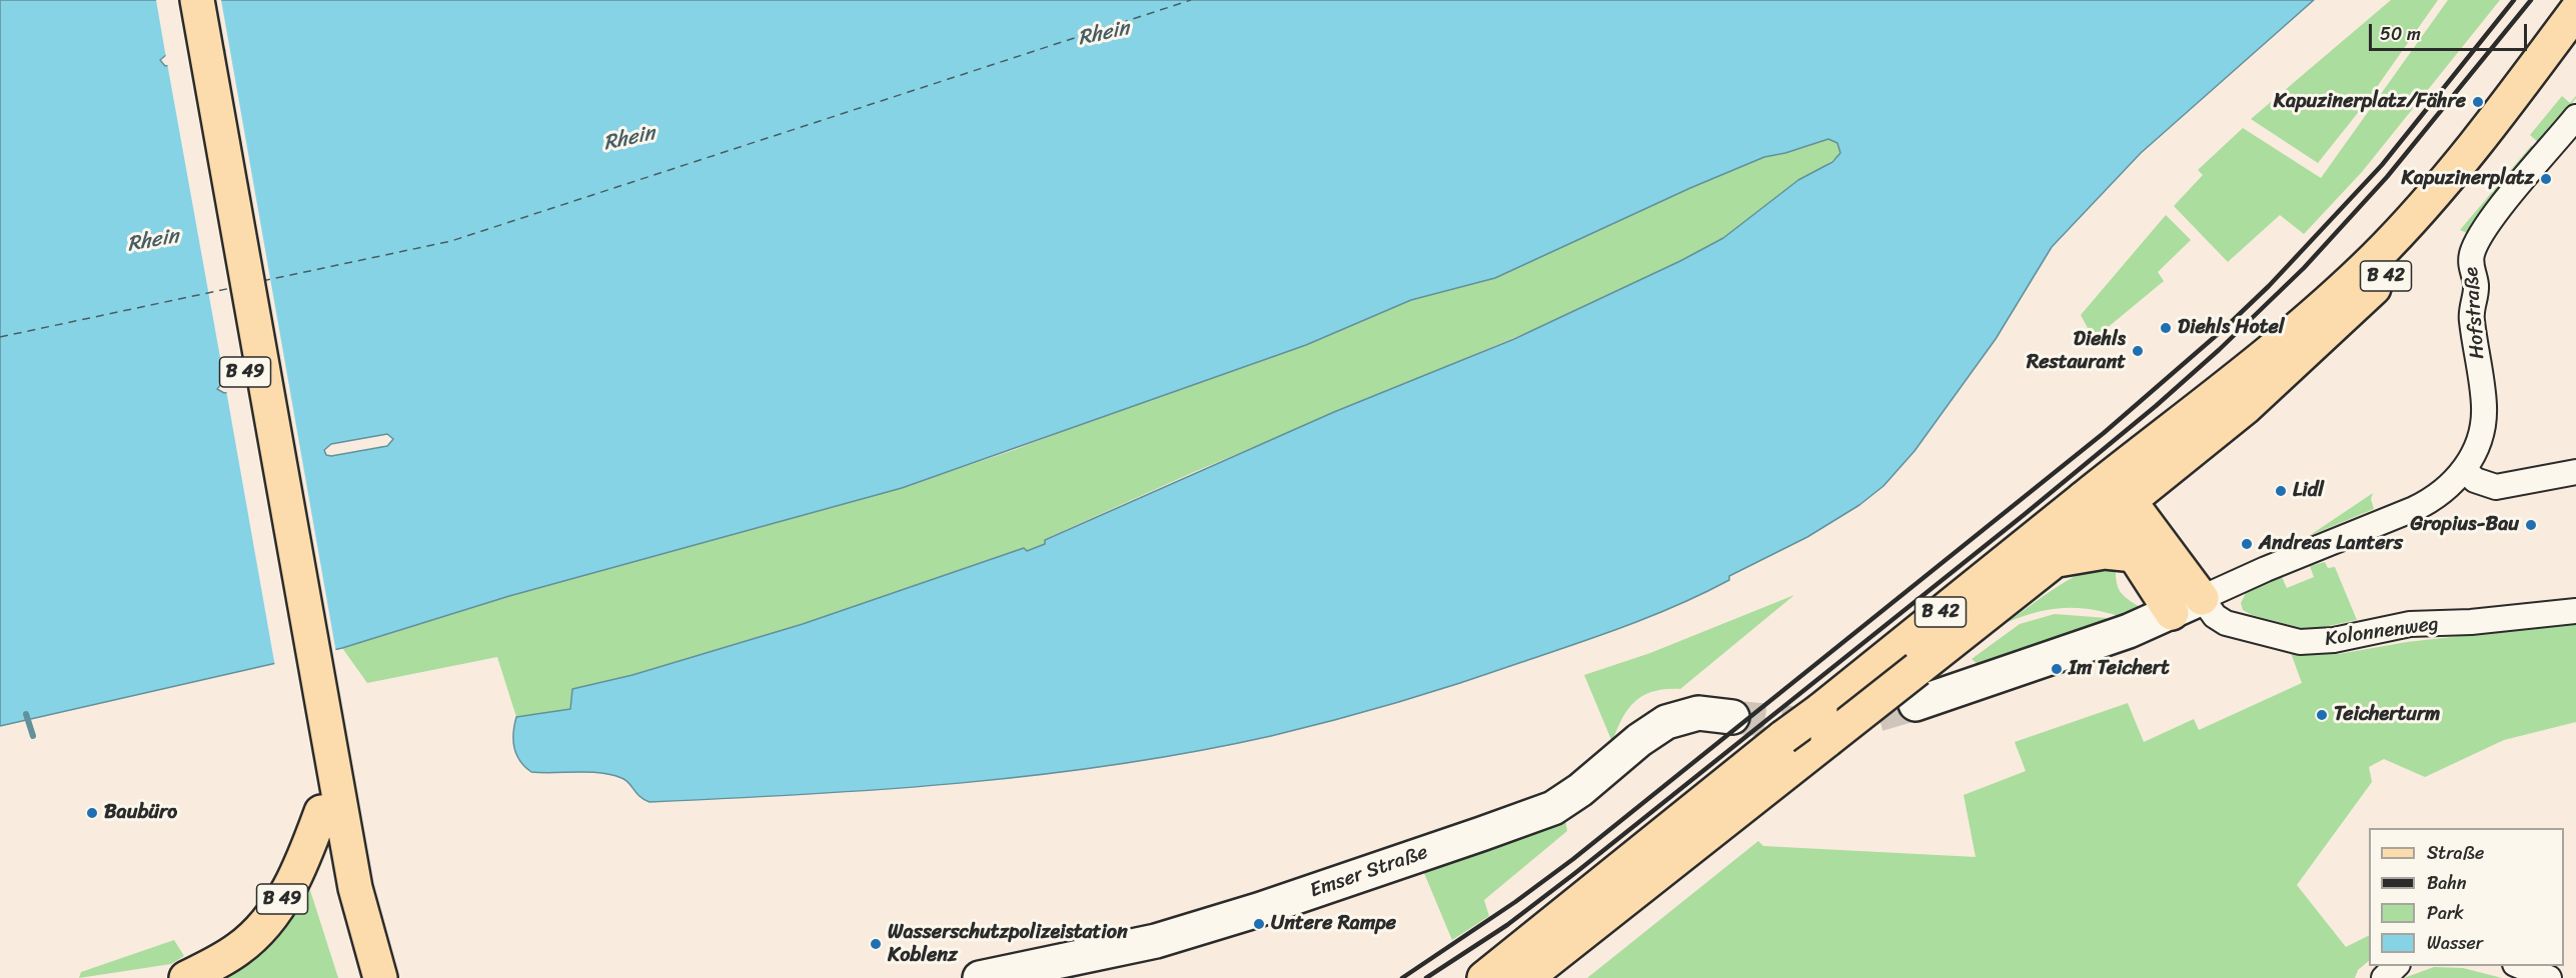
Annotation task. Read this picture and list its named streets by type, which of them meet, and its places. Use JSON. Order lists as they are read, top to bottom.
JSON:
{
  "streets": {
    "main road": ["B 42", "B 49"],
    "street": ["Hofstraße", "Kolonnenweg", "Emser Straße"]
  },
  "water": ["Rhein"],
  "places": [
    "Kapuzinerplatz/Fähre",
    "Kapuzinerplatz",
    "Diehls Hotel",
    "Diehls Restaurant",
    "Lidl",
    "Gropius-Bau",
    "Andreas Lanters",
    "Im Teichert",
    "Teicherturm",
    "Baubüro",
    "Untere Rampe",
    "Wasserschutzpolizeistation Koblenz"
  ],
  "legend": [
    "Straße",
    "Bahn",
    "Park",
    "Wasser"
  ],
  "scale_bar": "50 m"
}
